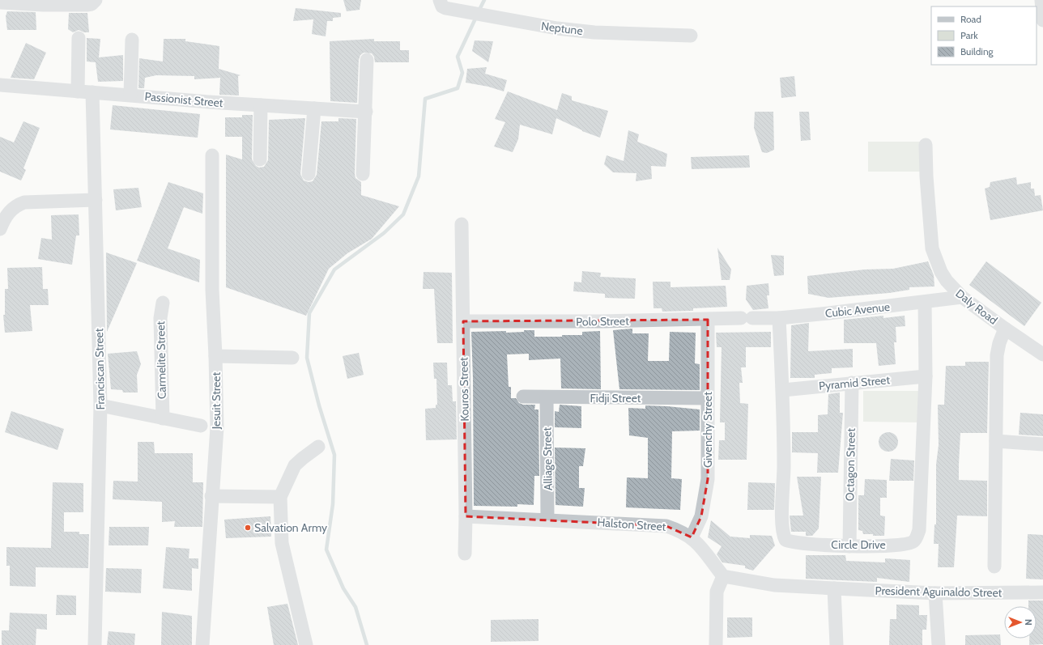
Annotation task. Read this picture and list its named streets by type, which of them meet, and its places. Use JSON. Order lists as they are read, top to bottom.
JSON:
{
  "streets": {
    "street": [
      "Neptune",
      "Passionist Street",
      "Daly Road",
      "Cubic Avenue",
      "Polo Street",
      "Carmelite Street",
      "Franciscan Street",
      "Pyramid Street",
      "Kouros Street",
      "Fidji Street",
      "Jesuit Street",
      "Givenchy Street",
      "Alliage Street",
      "Octagon Street",
      "Halston Street",
      "Circle Drive",
      "President Aguinaldo Street"
    ]
  },
  "crossings": [
    ["Passionist Street", "Franciscan Street"],
    ["Daly Road", "Cubic Avenue"],
    ["Cubic Avenue", "Polo Street"],
    ["Cubic Avenue", "Circle Drive"],
    ["Polo Street", "Kouros Street"],
    ["Polo Street", "Givenchy Street"],
    ["Carmelite Street", "Franciscan Street"],
    ["Pyramid Street", "Octagon Street"],
    ["Pyramid Street", "Circle Drive"],
    ["Kouros Street", "Halston Street"],
    ["Fidji Street", "Givenchy Street"],
    ["Fidji Street", "Alliage Street"],
    ["Givenchy Street", "Halston Street"],
    ["Alliage Street", "Halston Street"],
    ["Octagon Street", "Circle Drive"]
  ],
  "places": ["Salvation Army"],
  "legend": ["Road", "Park", "Building"],
  "north": "right"
}
